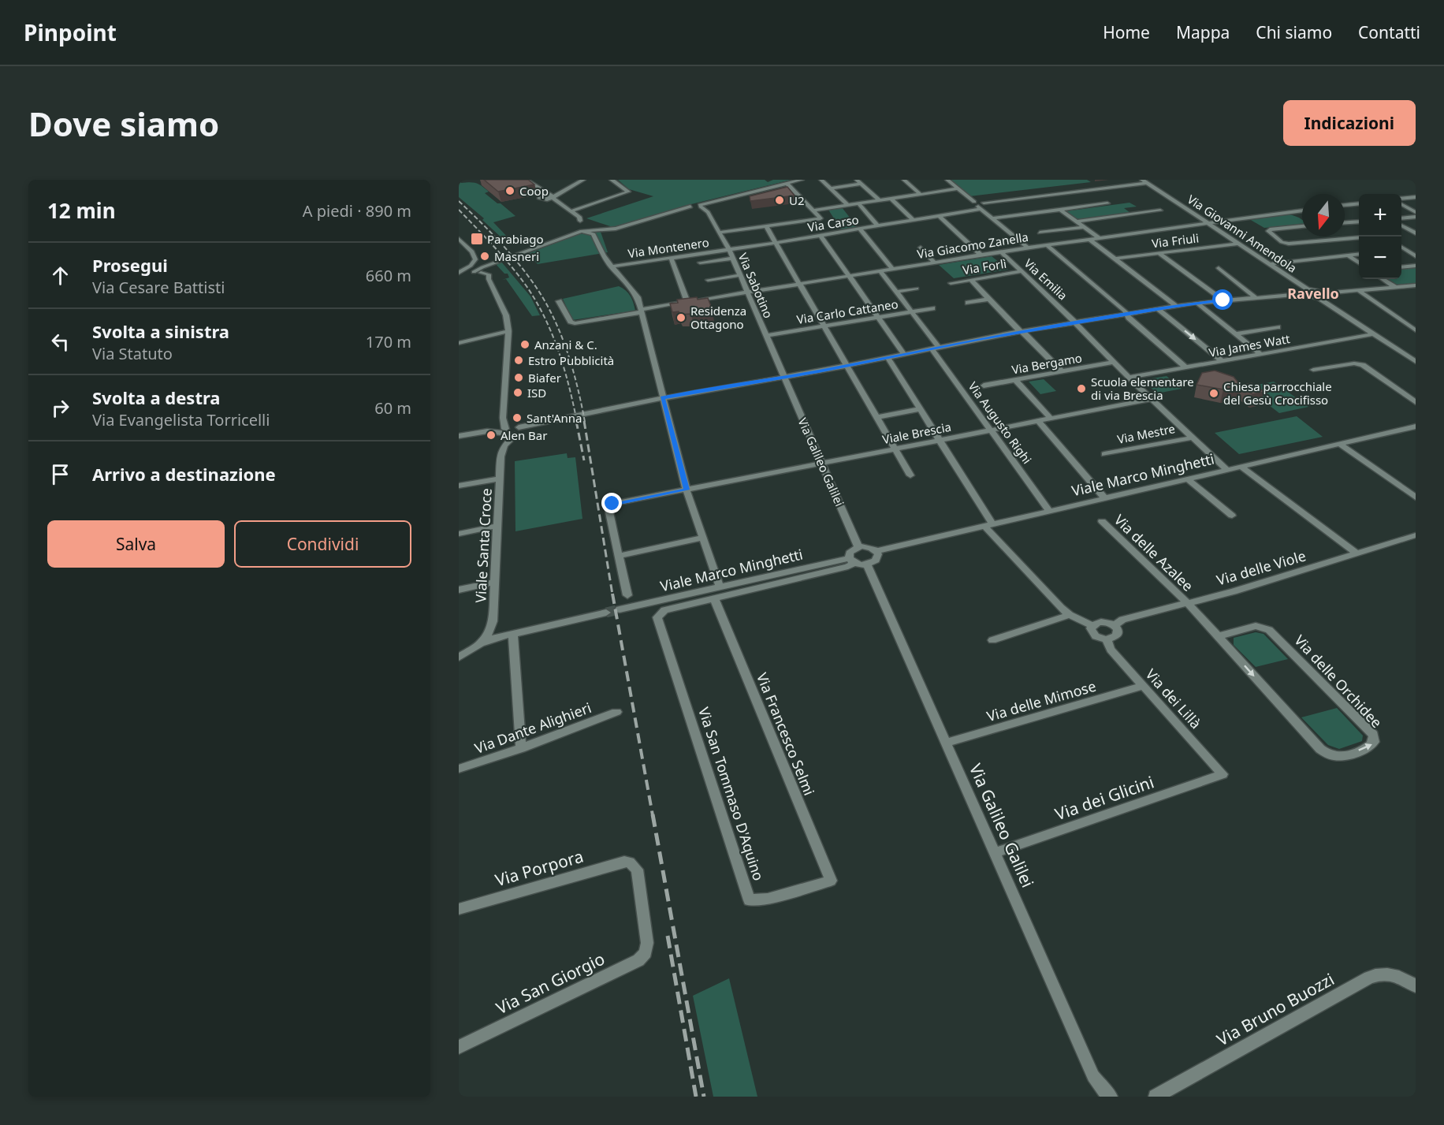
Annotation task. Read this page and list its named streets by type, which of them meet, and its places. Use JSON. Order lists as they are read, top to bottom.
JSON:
{
  "streets": {
    "street": [
      "Via Carso",
      "Via Giovanni Amendola",
      "Via Friuli",
      "Via Giacomo Zanella",
      "Via Montenero",
      "Via Forlì",
      "Via Emilia",
      "Via Sabotino",
      "Via Carlo Cattaneo",
      "Via James Watt",
      "Via Bergamo",
      "Via Augusto Righi",
      "Viale Brescia",
      "Via Mestre",
      "Via Galileo Galilei",
      "Viale Marco Minghetti",
      "Viale Santa Croce",
      "Via delle Azalee",
      "Via delle Viole",
      "Via delle Orchidee",
      "Via dei Lillà",
      "Via delle Mimose",
      "Via Dante Alighieri",
      "Via Francesco Selmi",
      "Via San Tommaso D'Aquino",
      "Via dei Glicini",
      "Via Porpora",
      "Via San Giorgio",
      "Via Bruno Buozzi"
    ]
  },
  "crossings": [
    ["Via Carso", "Via Montenero"],
    ["Via Carso", "Via Sabotino"],
    ["Via Giovanni Amendola", "Via Friuli"],
    ["Via Giovanni Amendola", "Via Giacomo Zanella"],
    ["Via Giacomo Zanella", "Via Emilia"],
    ["Via Giacomo Zanella", "Via Sabotino"],
    ["Via Giacomo Zanella", "Via Augusto Righi"],
    ["Via Montenero", "Via Sabotino"],
    ["Via Forlì", "Via Emilia"],
    ["Via Emilia", "Via James Watt"],
    ["Via Emilia", "Via Bergamo"],
    ["Via Emilia", "Viale Brescia"],
    ["Via Emilia", "Via Mestre"],
    ["Via Emilia", "Viale Marco Minghetti"],
    ["Via Sabotino", "Via Carlo Cattaneo"],
    ["Via Sabotino", "Via Galileo Galilei"],
    ["Via Carlo Cattaneo", "Via Augusto Righi"],
    ["Via Augusto Righi", "Viale Brescia"],
    ["Via Augusto Righi", "Viale Marco Minghetti"],
    ["Viale Brescia", "Via Galileo Galilei"],
    ["Via Galileo Galilei", "Via delle Mimose"],
    ["Via Galileo Galilei", "Via dei Glicini"],
    ["Via delle Azalee", "Via delle Viole"],
    ["Via delle Azalee", "Via delle Orchidee"],
    ["Via delle Viole", "Via delle Orchidee"],
    ["Via delle Viole", "Via dei Lillà"],
    ["Via dei Lillà", "Via delle Mimose"],
    ["Via dei Lillà", "Via dei Glicini"],
    ["Via Francesco Selmi", "Via San Tommaso D'Aquino"],
    ["Via Porpora", "Via San Giorgio"]
  ],
  "districts": ["Ravello"],
  "places": {
    "other": [
      "Coop",
      "U2",
      "Masneri",
      "Residenza Ottagono",
      "Anzani & C.",
      "Estro Pubblicità",
      "Biafer",
      "Scuola elementare di via Brescia",
      "ISD",
      "Chiesa parrocchiale del Gesù Crocifisso",
      "Sant'Anna",
      "Alen Bar"
    ],
    "transit": ["Parabiago"]
  },
  "north": "bottom",
  "page": {
    "header": "Pinpoint",
    "nav": [
      "Home",
      "Mappa",
      "Chi siamo",
      "Contatti"
    ],
    "buttons": [
      "Indicazioni",
      ["Salva", "Condividi"]
    ],
    "title": "Dove siamo",
    "heading": ["12 min", "A piedi · 890 m"],
    "map_buttons": ["+", "−"],
    "list": [
      ["Prosegui", "Via Cesare Battisti", "660 m"],
      ["Svolta a sinistra", "Via Statuto", "170 m"],
      ["Svolta a destra", "Via Evangelista Torricelli", "60 m"],
      "Arrivo a destinazione"
    ]
  }
}
